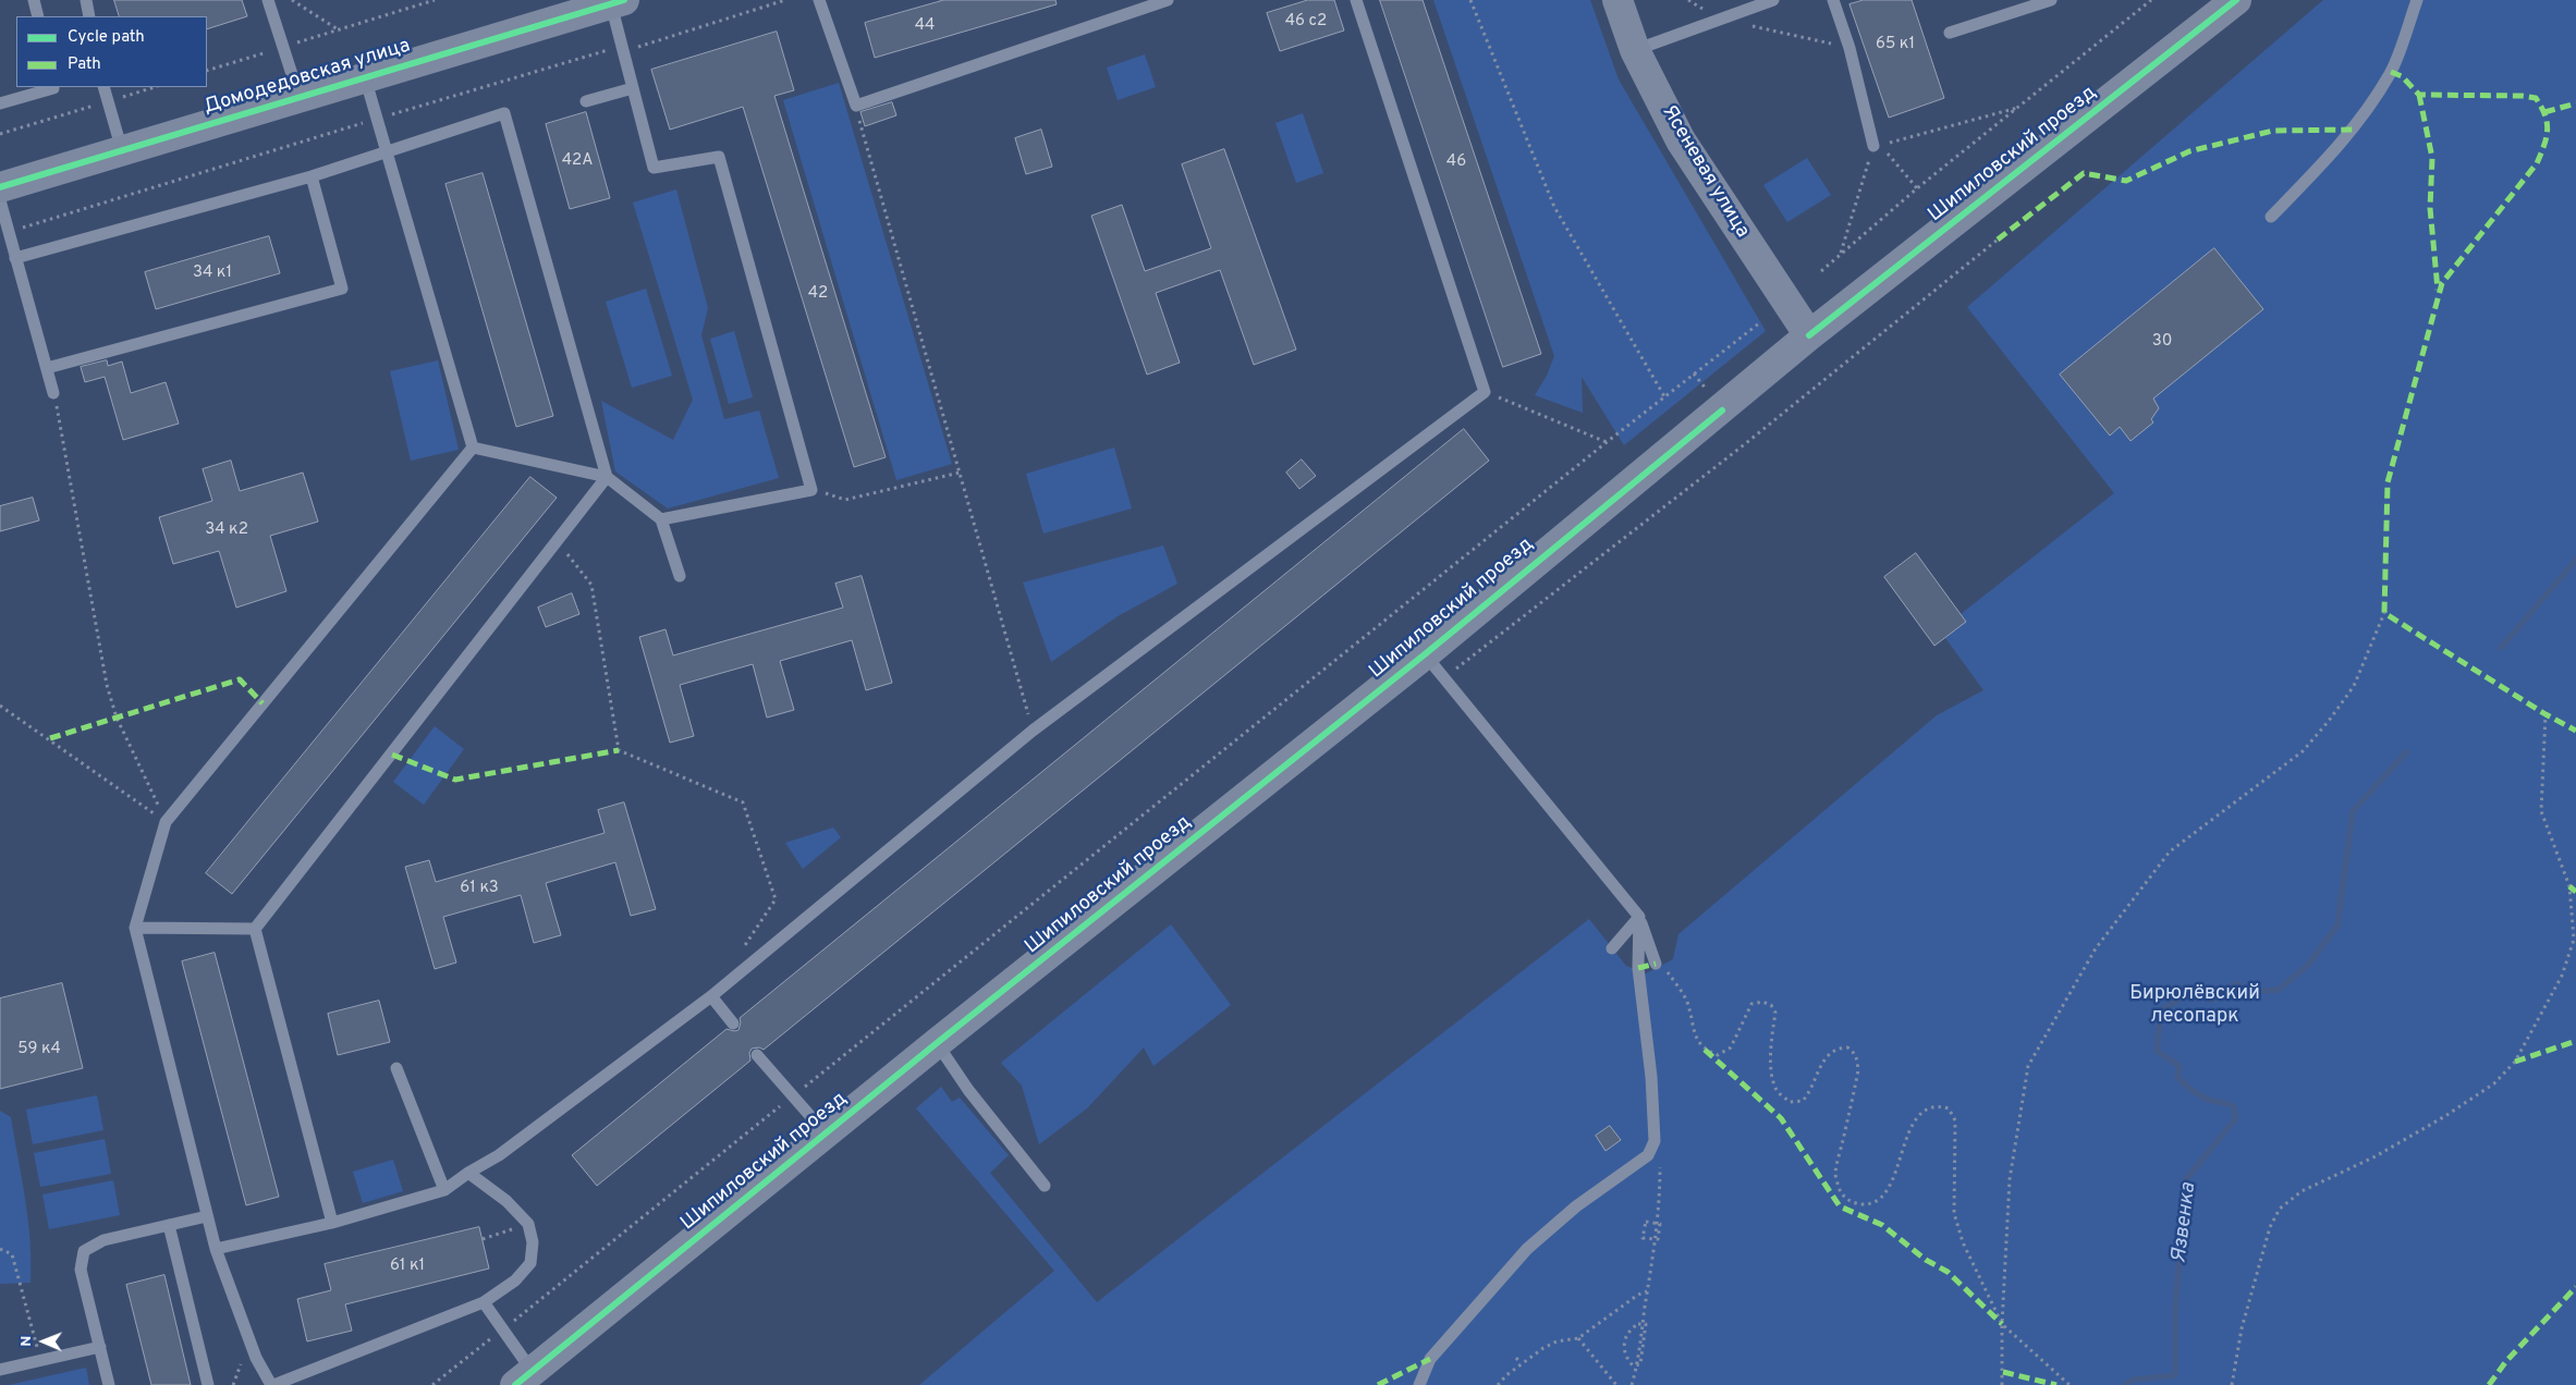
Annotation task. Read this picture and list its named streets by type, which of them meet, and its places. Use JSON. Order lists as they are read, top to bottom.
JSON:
{
  "streets": {
    "main road": ["Домодедовская улица", "Шипиловский проезд", "Ясеневая улица"]
  },
  "crossings": [
    ["Шипиловский проезд", "Ясеневая улица"]
  ],
  "water": ["Язвенка"],
  "parks": ["Бирюлёвский лесопарк"],
  "house_numbers": [
    "46 с2",
    "44",
    "65 к1",
    "42А",
    "46",
    "34 к1",
    "42",
    "30",
    "34 к2",
    "61 к3",
    "59 к4",
    "61 к1"
  ],
  "legend": ["Cycle path", "Path"],
  "north": "left"
}
